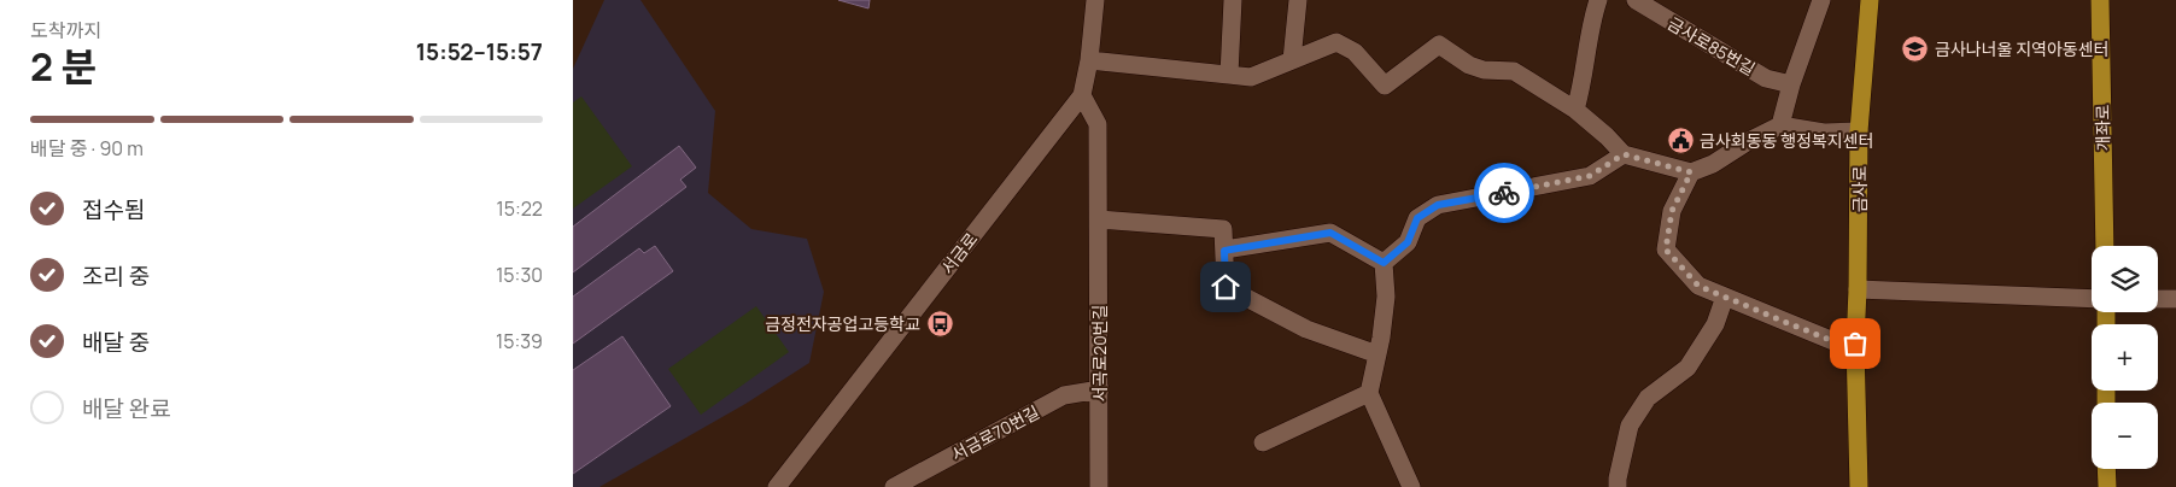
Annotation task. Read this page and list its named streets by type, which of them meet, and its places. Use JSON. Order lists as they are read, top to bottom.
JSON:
{
  "streets": {
    "main road": ["개좌로", "금사로"],
    "street": [
      "금사로85번길",
      "서금로",
      "서곡로20번길",
      "서금로70번길"
    ]
  },
  "crossings": [
    ["서금로", "서곡로20번길"],
    ["서곡로20번길", "서금로70번길"]
  ],
  "places": {
    "school or university": ["금사나너울 지역아동센터"],
    "public building": ["금사회동동 행정복지센터"],
    "bus stop": ["금정전자공업고등학교"]
  },
  "page": {
    "heading": ["2 분", "도착까지", "15:52–15:57"],
    "bar": "배달 중 · 90 m",
    "list": [
      ["접수됨", "15:22"],
      ["조리 중", "15:30"],
      ["배달 중", "15:39"],
      "배달 완료"
    ],
    "map_buttons": ["+", "−"]
  }
}
